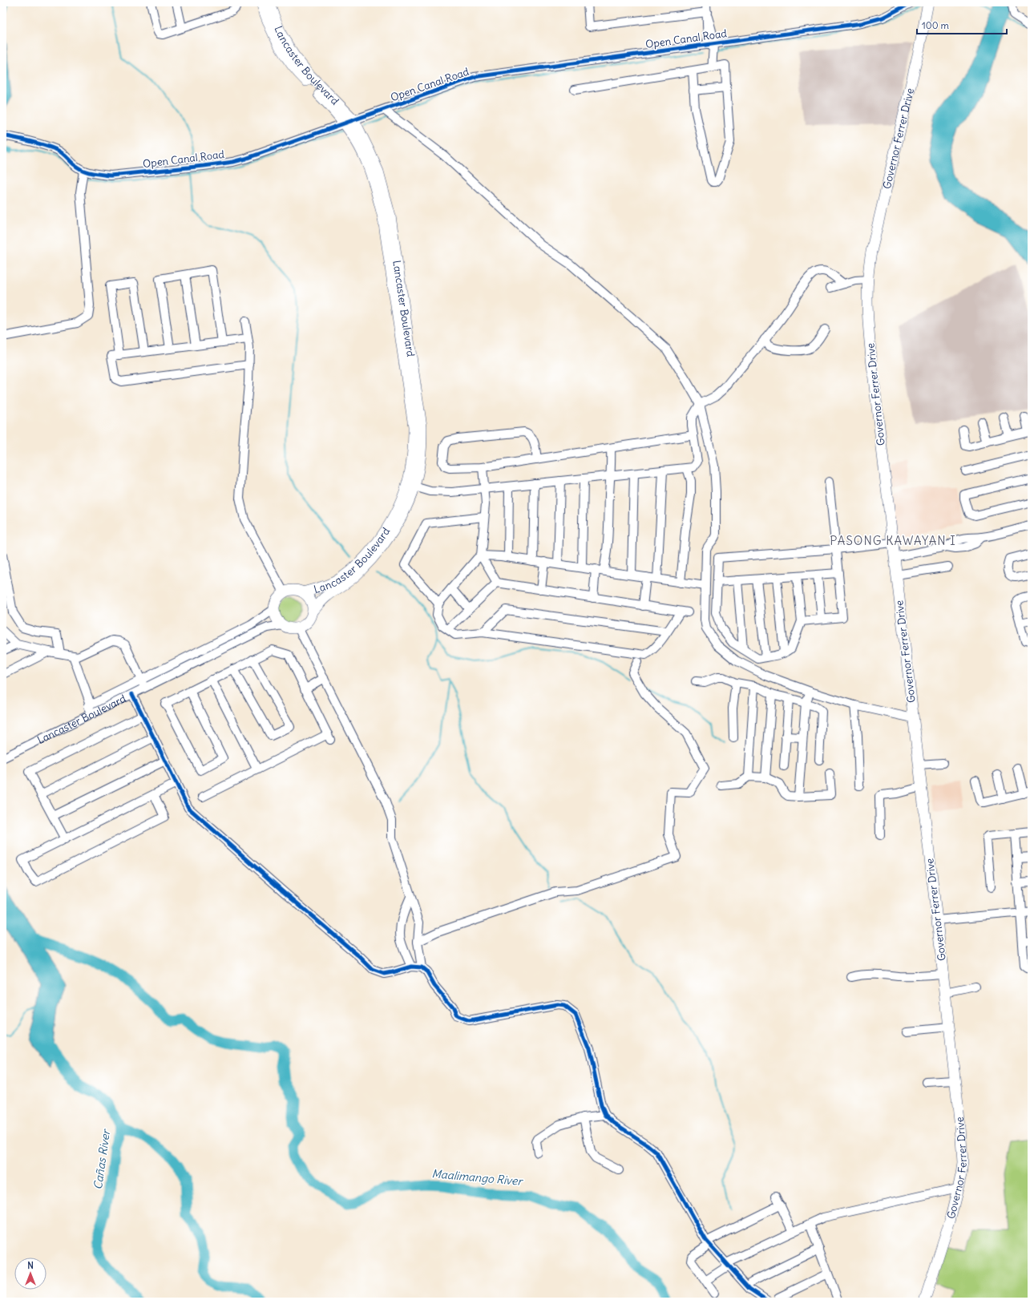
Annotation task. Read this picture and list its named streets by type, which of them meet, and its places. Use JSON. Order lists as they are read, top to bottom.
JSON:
{
  "streets": {
    "main road": ["Lancaster Boulevard", "Governor Ferrer Drive"],
    "street": ["Open Canal Road"]
  },
  "crossings": [
    ["Open Canal Road", "Lancaster Boulevard"]
  ],
  "districts": ["PASONG KAWAYAN I"],
  "water": ["Cañas River", "Maalimango River"],
  "scale_bar": "100 m",
  "north": "top"
}
